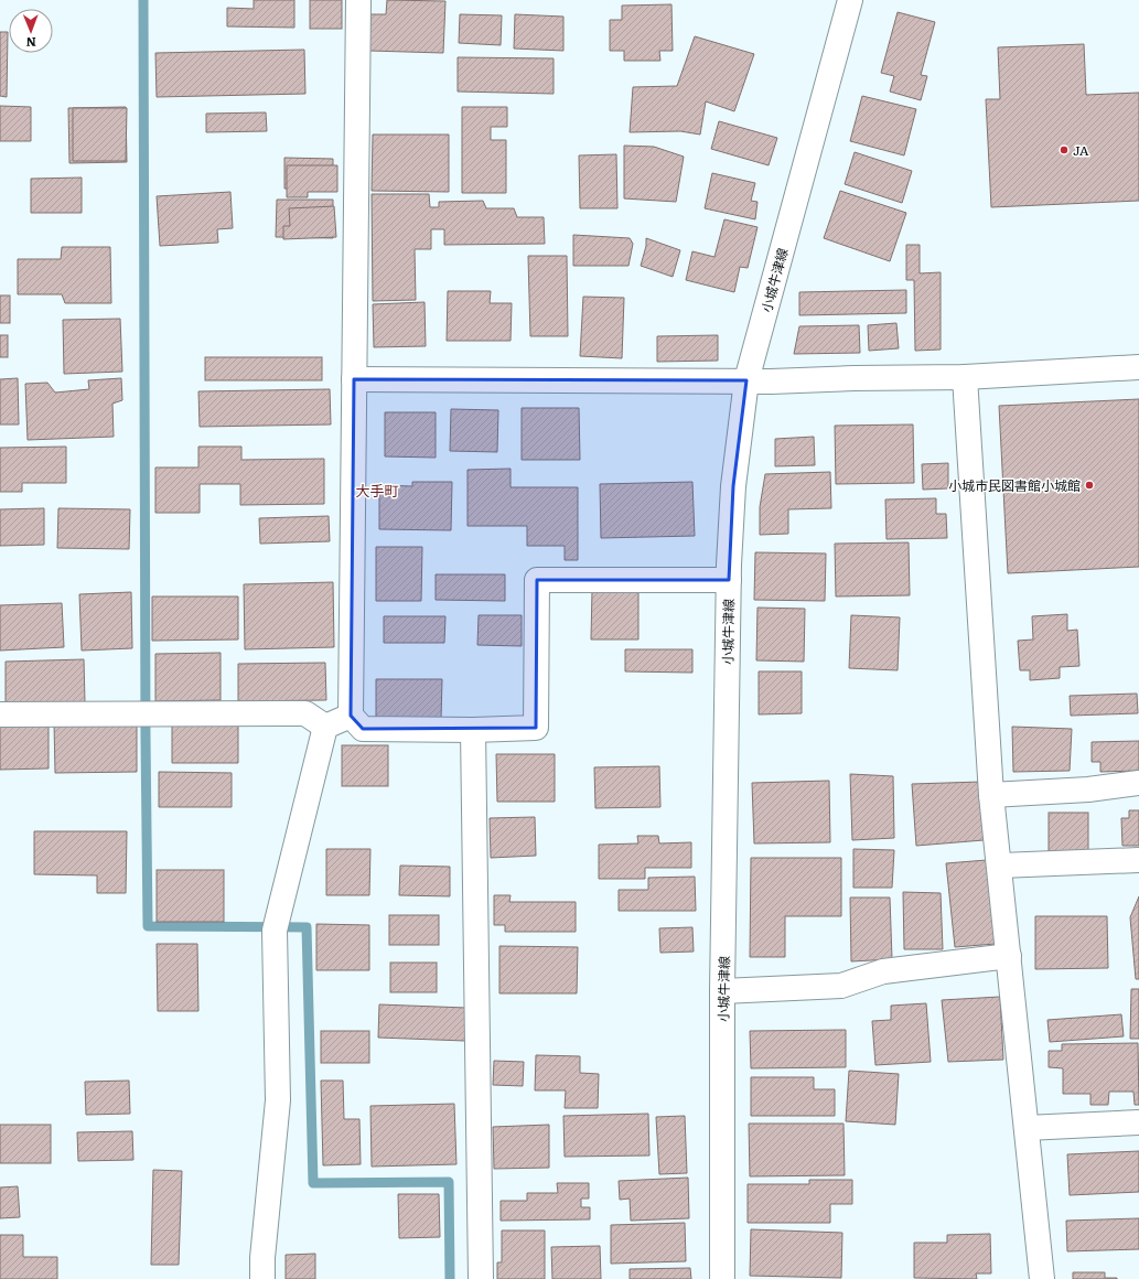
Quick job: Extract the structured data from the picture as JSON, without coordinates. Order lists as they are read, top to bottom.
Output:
{
  "streets": {
    "street": ["小城牛津線"]
  },
  "districts": ["大手町"],
  "places": ["JA", "小城市民図書館小城館"],
  "north": "bottom"
}
